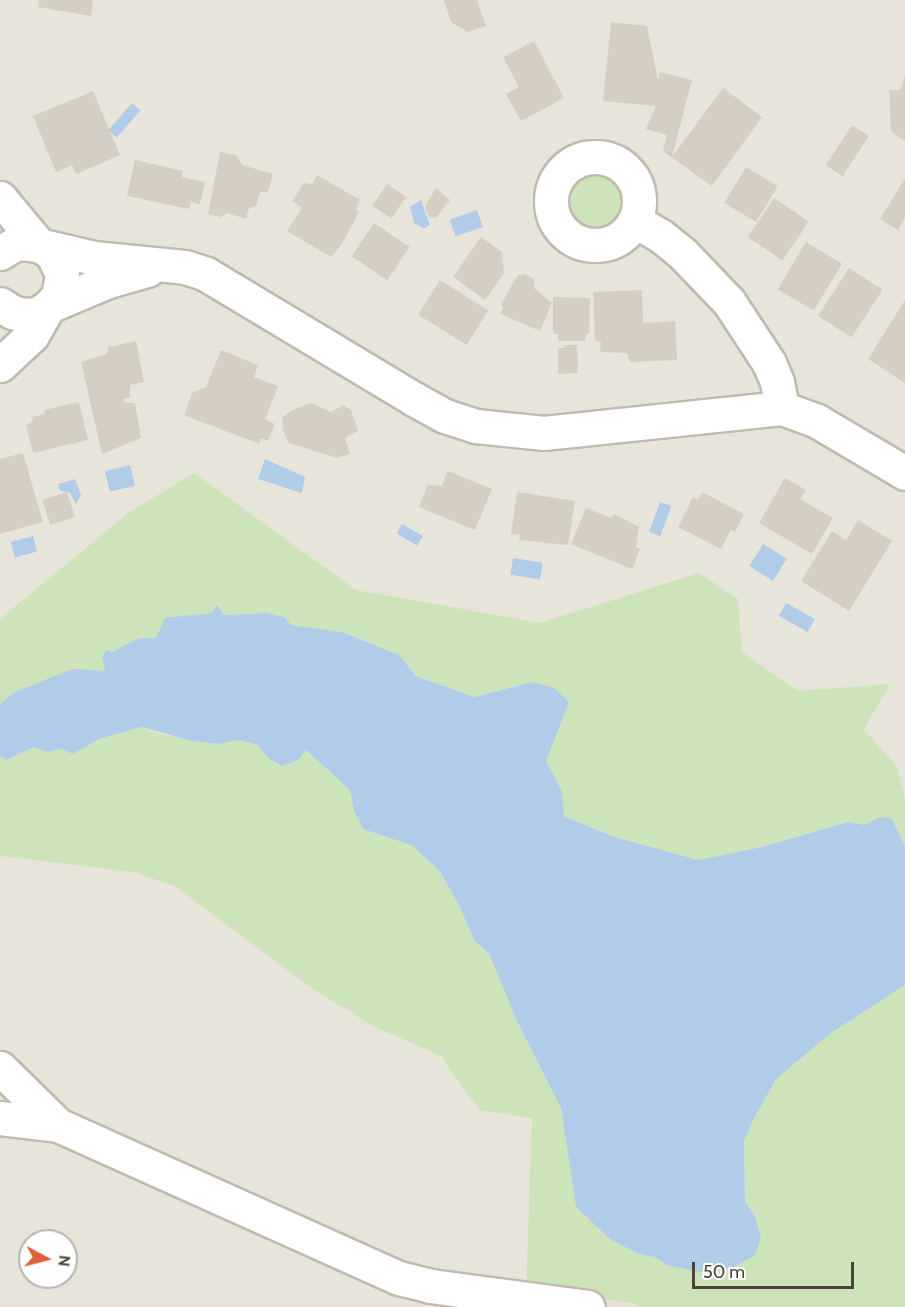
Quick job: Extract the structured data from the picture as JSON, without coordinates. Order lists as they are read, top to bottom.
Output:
{
  "scale_bar": "50 m",
  "north": "right"
}
